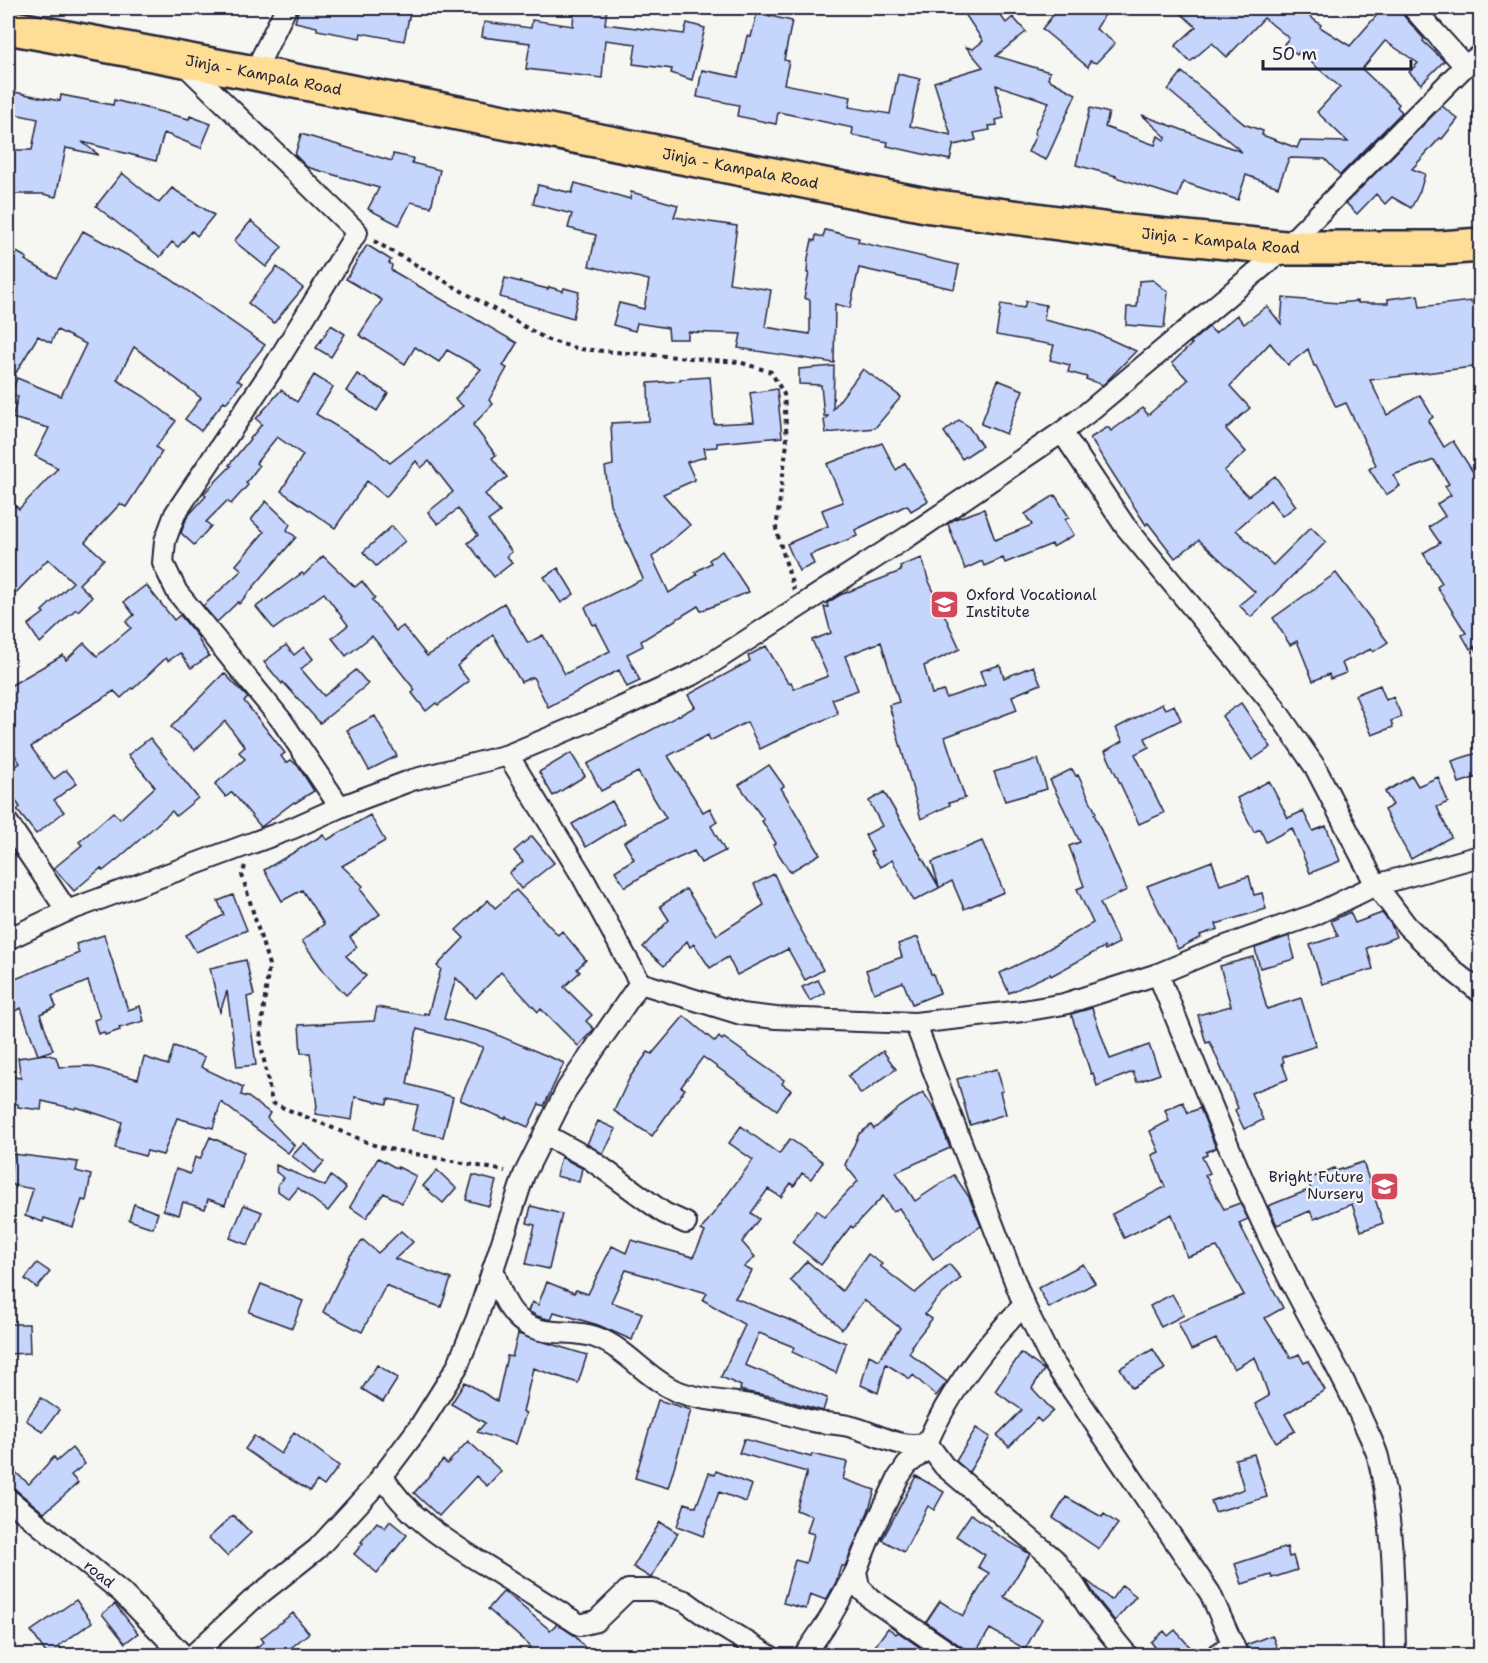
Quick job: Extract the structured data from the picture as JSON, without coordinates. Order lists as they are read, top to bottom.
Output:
{
  "streets": {
    "highway": ["Jinja - Kampala Road"],
    "street": ["road"]
  },
  "places": {
    "school or university": ["Oxford Vocational Institute", "Bright Future Nursery"]
  },
  "scale_bar": "50 m"
}
